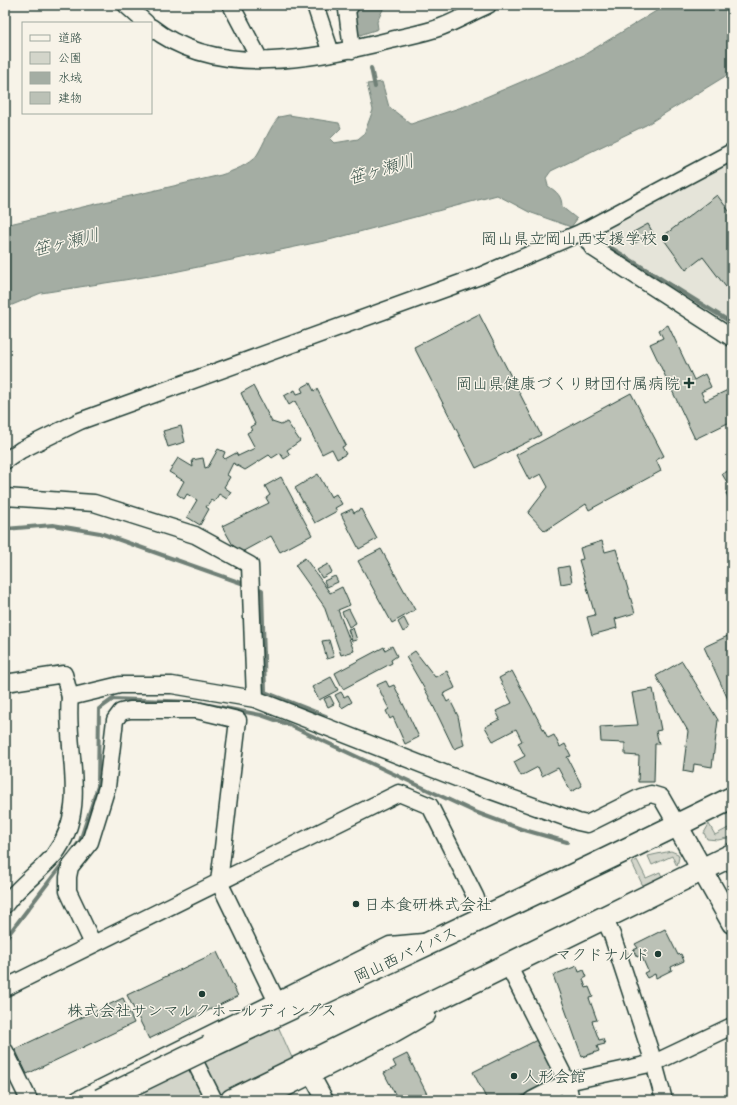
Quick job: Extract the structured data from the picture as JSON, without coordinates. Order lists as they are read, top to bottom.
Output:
{
  "streets": {
    "highway": ["岡山西バイパス"]
  },
  "water": ["笹ヶ瀬川"],
  "places": {
    "other": [
      "岡山県立岡山西支援学校",
      "日本食研株式会社",
      "マクドナルド",
      "株式会社サンマルクホールディングス",
      "人形会館"
    ],
    "health": ["岡山県健康づくり財団付属病院"]
  },
  "legend": [
    "道路",
    "公園",
    "水域",
    "建物"
  ]
}
